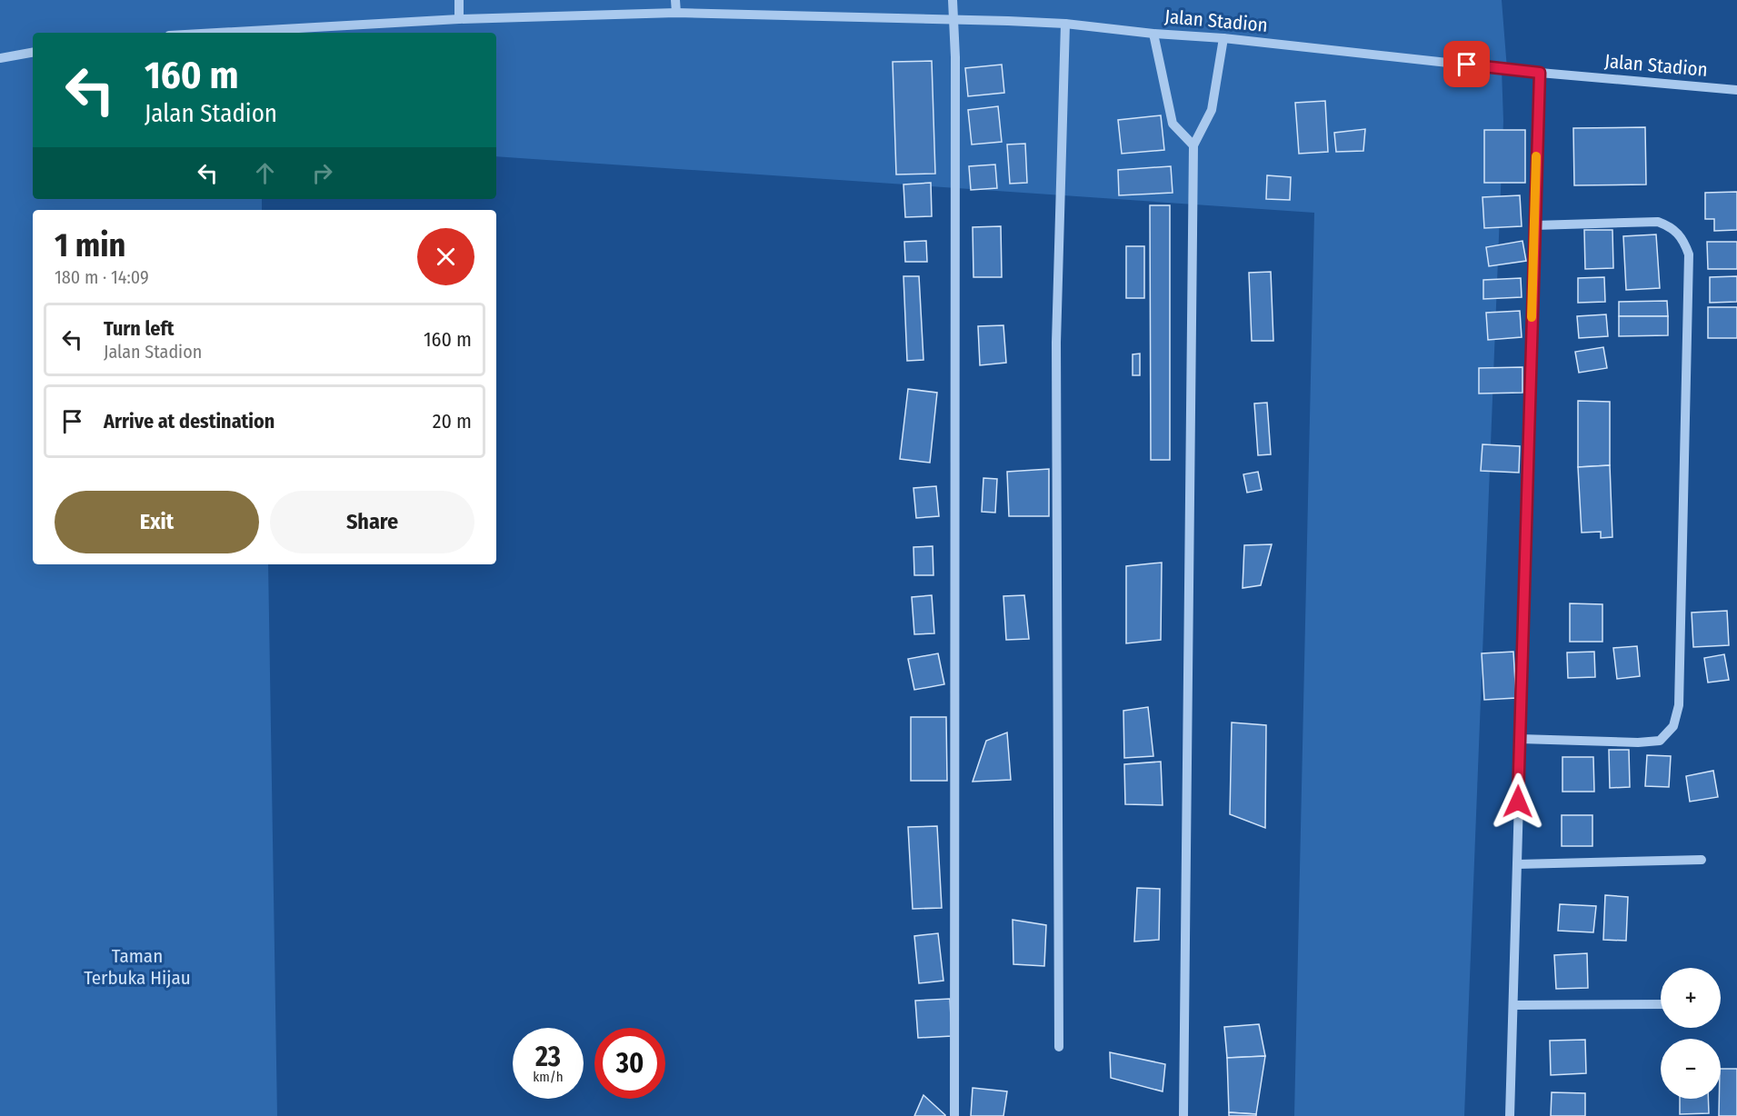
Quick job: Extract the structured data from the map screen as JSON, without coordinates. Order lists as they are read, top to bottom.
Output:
{
  "streets": {
    "street": ["Jalan Stadion"]
  },
  "parks": ["Taman Terbuka Hijau"],
  "page": {
    "turn": ["160 m", "Jalan Stadion"],
    "heading": ["1 min", "180 m · 14:09"],
    "list": [
      {
        "name": "Turn left",
        "note": "Jalan Stadion",
        "value": "160 m"
      },
      {
        "name": "Arrive at destination",
        "value": "20 m"
      }
    ],
    "buttons": ["Exit", "Share"],
    "map_buttons": ["+", "−"],
    "speed": "23 km/h",
    "limit": "30"
  }
}
